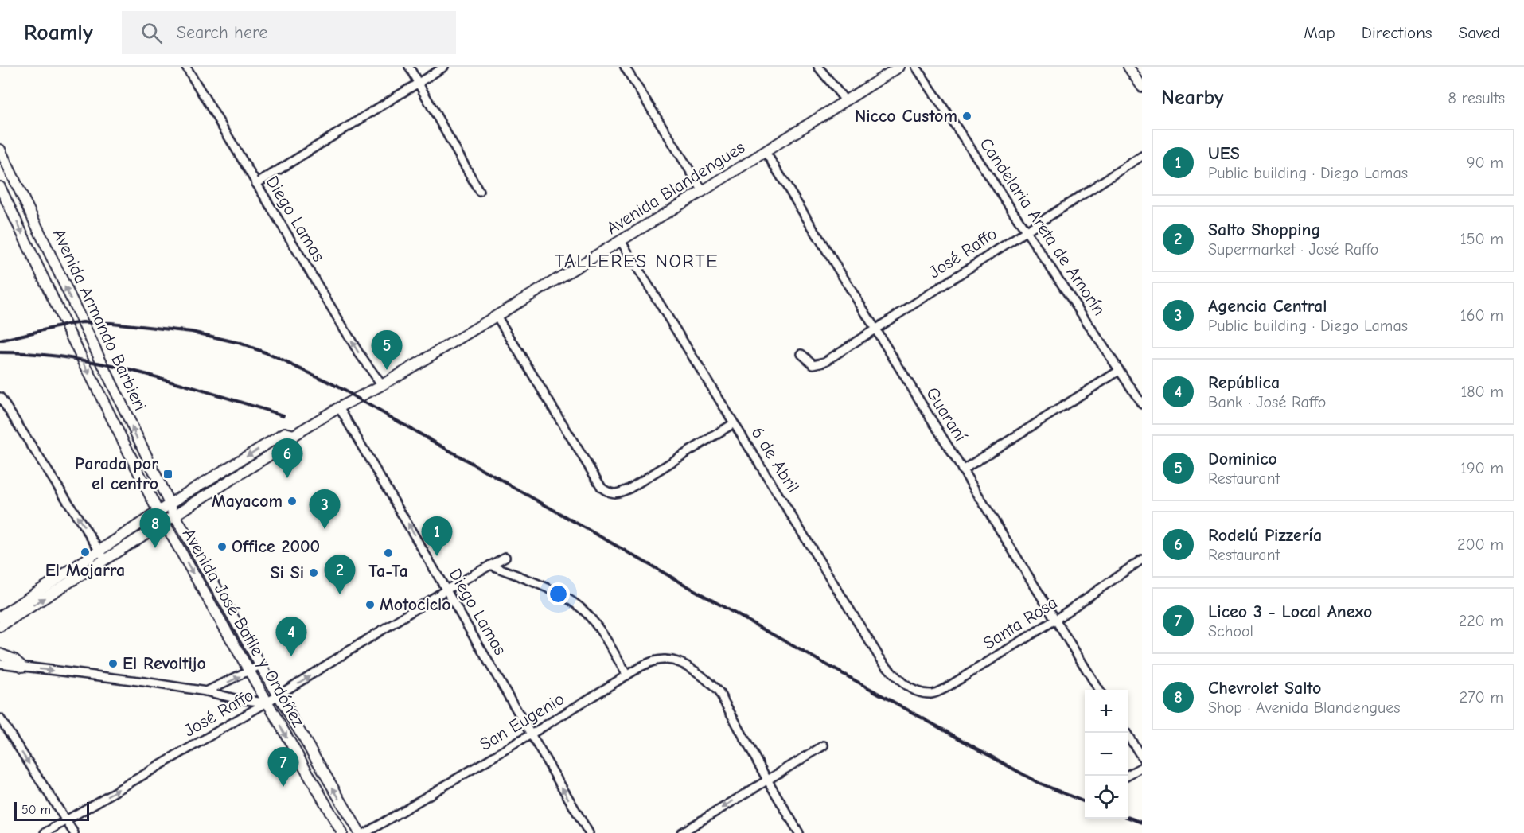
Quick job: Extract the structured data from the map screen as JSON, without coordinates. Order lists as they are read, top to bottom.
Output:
{
  "streets": {
    "street": [
      "Avenida Blandengues",
      "Diego Lamas",
      "Candelaria Areta de Amorín",
      "José Raffo",
      "Avenida Armando Barbieri",
      "Guaraní",
      "6 de Abril",
      "Santa Rosa",
      "Avenida José Batlle y Ordóñez",
      "San Eugenio"
    ]
  },
  "crossings": [
    ["Avenida Blandengues", "Diego Lamas"],
    ["Avenida Blandengues", "Avenida Armando Barbieri"],
    ["Avenida Blandengues", "Guaraní"],
    ["Avenida Blandengues", "6 de Abril"],
    ["Avenida Blandengues", "Avenida José Batlle y Ordóñez"],
    ["Diego Lamas", "José Raffo"],
    ["Diego Lamas", "San Eugenio"],
    ["Candelaria Areta de Amorín", "José Raffo"],
    ["José Raffo", "Guaraní"],
    ["José Raffo", "Avenida José Batlle y Ordóñez"],
    ["Avenida Armando Barbieri", "Avenida José Batlle y Ordóñez"],
    ["Guaraní", "Santa Rosa"],
    ["6 de Abril", "Santa Rosa"]
  ],
  "one_way": ["Diego Lamas", "José Raffo"],
  "districts": ["TALLERES NORTE"],
  "places": {
    "other": [
      "Nicco Custom",
      "Mayacom",
      "Office 2000",
      "El Mojarra",
      "Ta-Ta",
      "Si Si",
      "Motociclo",
      "El Revoltijo"
    ],
    "transit": ["Parada por el centro"]
  },
  "scale_bar": "50 m",
  "page": {
    "header": "Roamly",
    "search": "Search here",
    "nav": ["Map", "Directions", "Saved"],
    "heading": ["Nearby", "8 results"],
    "list": [
      {
        "mark": "1",
        "name": "UES",
        "note": "Public building · Diego Lamas",
        "value": "90 m"
      },
      {
        "mark": "2",
        "name": "Salto Shopping",
        "note": "Supermarket · José Raffo",
        "value": "150 m"
      },
      {
        "mark": "3",
        "name": "Agencia Central",
        "note": "Public building · Diego Lamas",
        "value": "160 m"
      },
      {
        "mark": "4",
        "name": "República",
        "note": "Bank · José Raffo",
        "value": "180 m"
      },
      {
        "mark": "5",
        "name": "Dominico",
        "note": "Restaurant",
        "value": "190 m"
      },
      {
        "mark": "6",
        "name": "Rodelú Pizzería",
        "note": "Restaurant",
        "value": "200 m"
      },
      {
        "mark": "7",
        "name": "Liceo 3 - Local Anexo",
        "note": "School",
        "value": "220 m"
      },
      {
        "mark": "8",
        "name": "Chevrolet Salto",
        "note": "Shop · Avenida Blandengues",
        "value": "270 m"
      }
    ],
    "pins": [
      "5",
      "6",
      "3",
      "8",
      "1",
      "2",
      "4",
      "7"
    ],
    "map_buttons": ["+", "−"],
    "scale": "50 m"
  }
}
